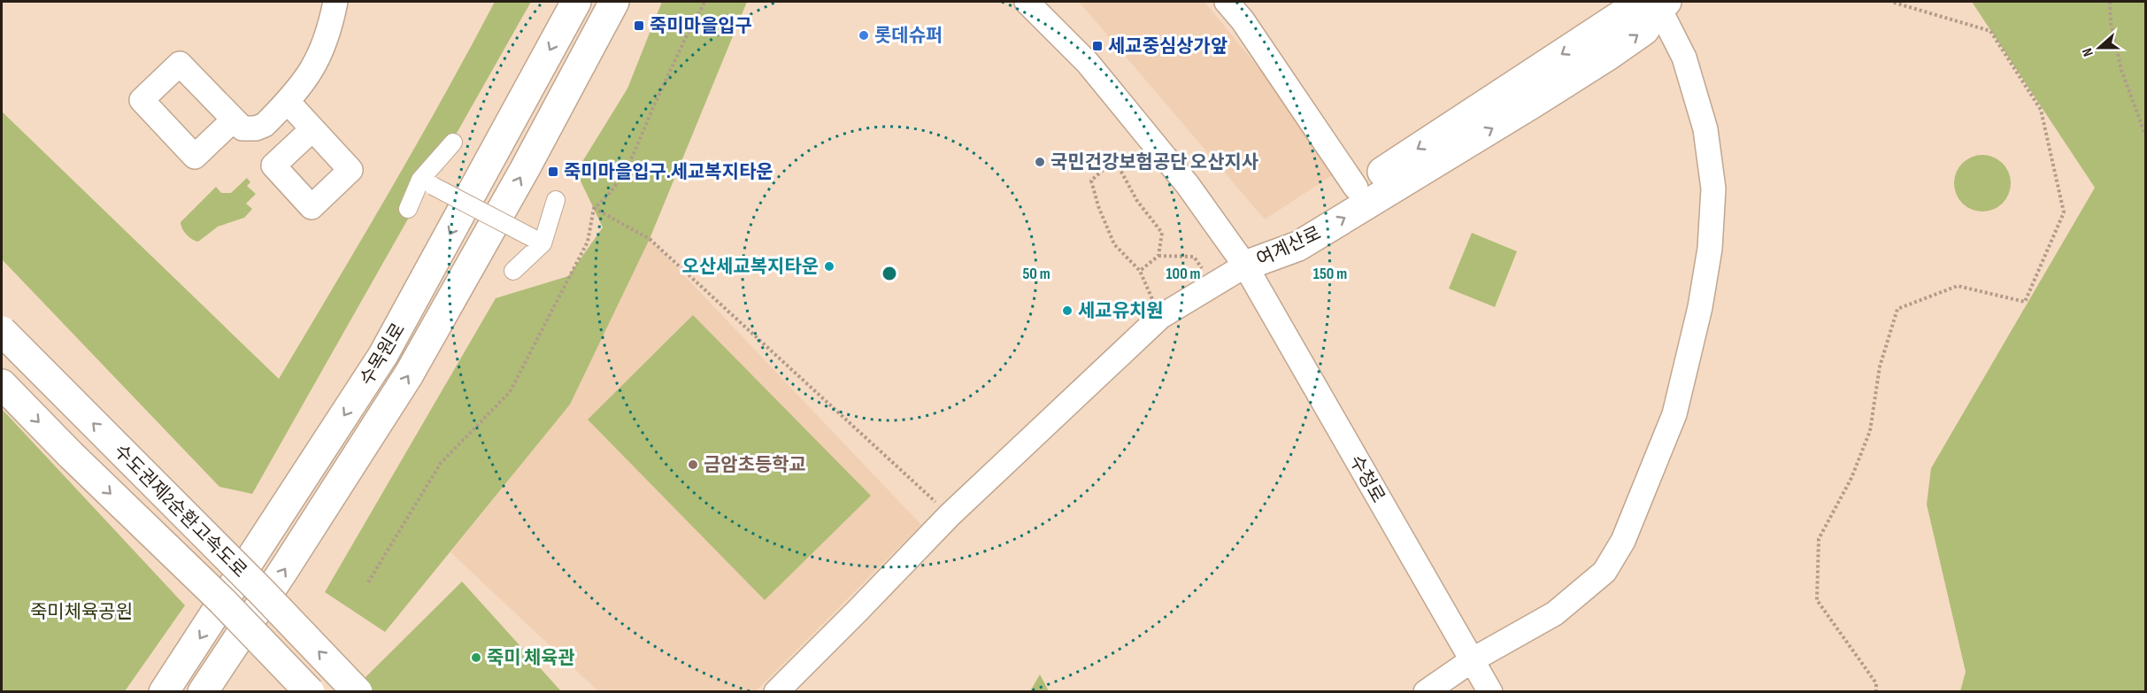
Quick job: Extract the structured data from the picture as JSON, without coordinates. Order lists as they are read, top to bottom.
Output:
{
  "streets": {
    "main road": ["여계산로", "수목원로", "수도권제2순환고속도로"],
    "street": ["수청로"]
  },
  "crossings": [
    ["여계산로", "수청로"]
  ],
  "parks": ["죽미체육공원"],
  "places": {
    "transit": ["죽미마을입구", "세교중심상가앞", "죽미마을입구.세교복지타운"],
    "other": [
      "롯데슈퍼",
      "국민건강보험공단 오산지사",
      "오산세교복지타운",
      "세교유치원",
      "금암초등학교",
      "죽미 체육관"
    ]
  },
  "north": "left",
  "rings": ["50 m", "100 m", "150 m"]
}
